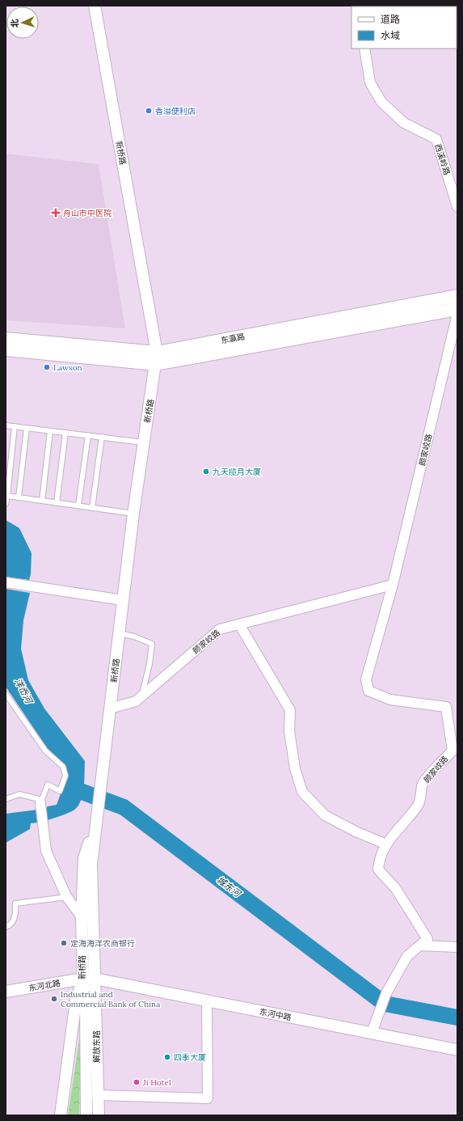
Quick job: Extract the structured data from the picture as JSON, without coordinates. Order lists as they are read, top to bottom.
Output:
{
  "streets": {
    "main road": ["东瀛路"],
    "street": [
      "新桥路",
      "西溪岭路",
      "颜家峧路",
      "东河北路",
      "东河中路",
      "解放东路"
    ]
  },
  "crossings": [
    ["新桥路", "东瀛路"],
    ["新桥路", "颜家峧路"],
    ["新桥路", "东河北路"],
    ["新桥路", "东河中路"],
    ["新桥路", "解放东路"],
    ["东河北路", "东河中路"],
    ["东河北路", "解放东路"],
    ["东河中路", "解放东路"]
  ],
  "water": ["洋岙河", "城东河"],
  "places": {
    "other": [
      "香溢便利店",
      "Lawson",
      "九天揽月大厦",
      "定海海洋农商银行",
      "Industrial and Commercial Bank of China",
      "四季大厦",
      "Ji Hotel"
    ],
    "health": ["舟山市中医院"]
  },
  "legend": ["道路", "水域"],
  "north": "left"
}
